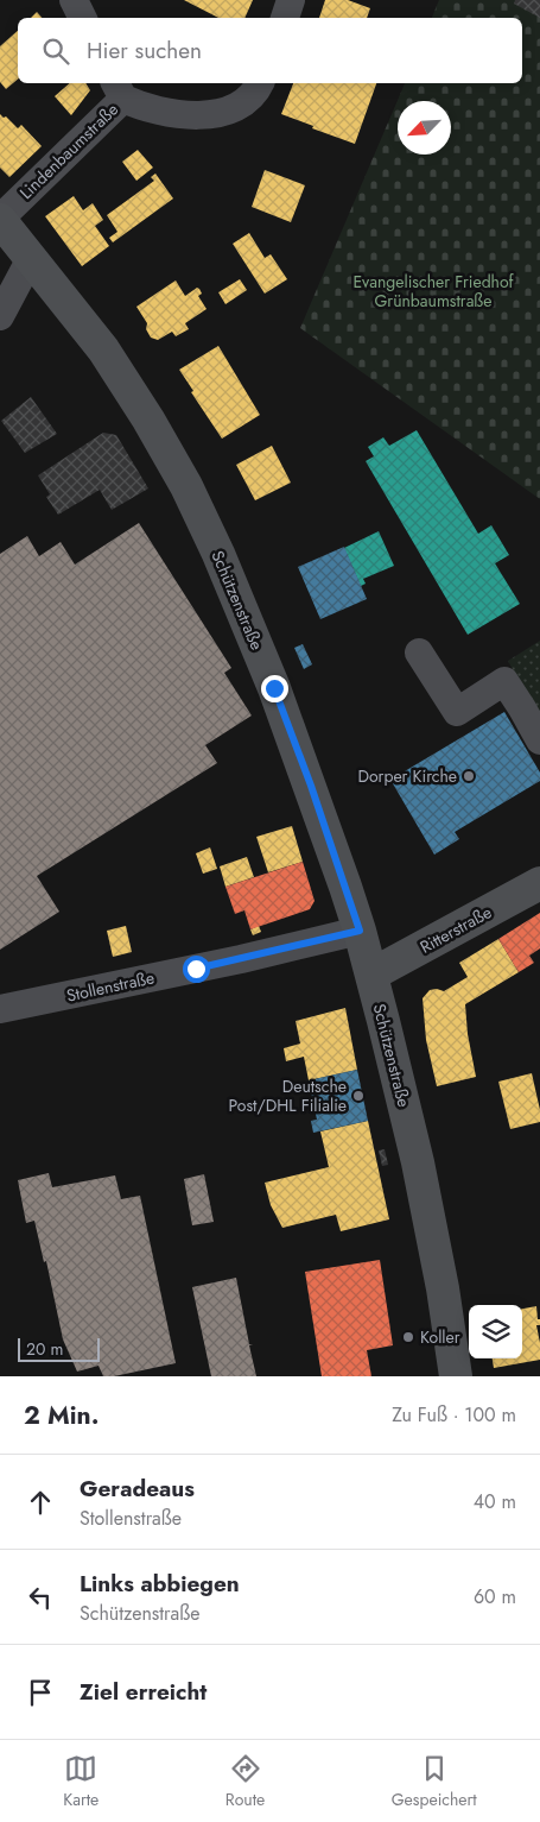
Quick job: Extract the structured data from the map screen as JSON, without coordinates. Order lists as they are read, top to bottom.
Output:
{
  "streets": {
    "main road": ["Schützenstraße", "Ritterstraße"],
    "street": ["Lindenbaumstraße", "Stollenstraße"]
  },
  "crossings": [
    ["Lindenbaumstraße", "Schützenstraße"],
    ["Schützenstraße", "Ritterstraße"],
    ["Schützenstraße", "Stollenstraße"]
  ],
  "parks": ["Evangelischer Friedhof Grünbaumstraße"],
  "places": ["Dorper Kirche", "Deutsche Post/DHL Filialie", "Koller"],
  "scale_bar": "20 m",
  "north": "bottom left",
  "page": {
    "search": "Hier suchen",
    "scale": "20 m",
    "heading": ["2 Min.", "Zu Fuß · 100 m"],
    "list": [
      ["Geradeaus", "Stollenstraße", "40 m"],
      ["Links abbiegen", "Schützenstraße", "60 m"],
      "Ziel erreicht"
    ],
    "nav": ["Karte", "Route", "Gespeichert"]
  }
}
